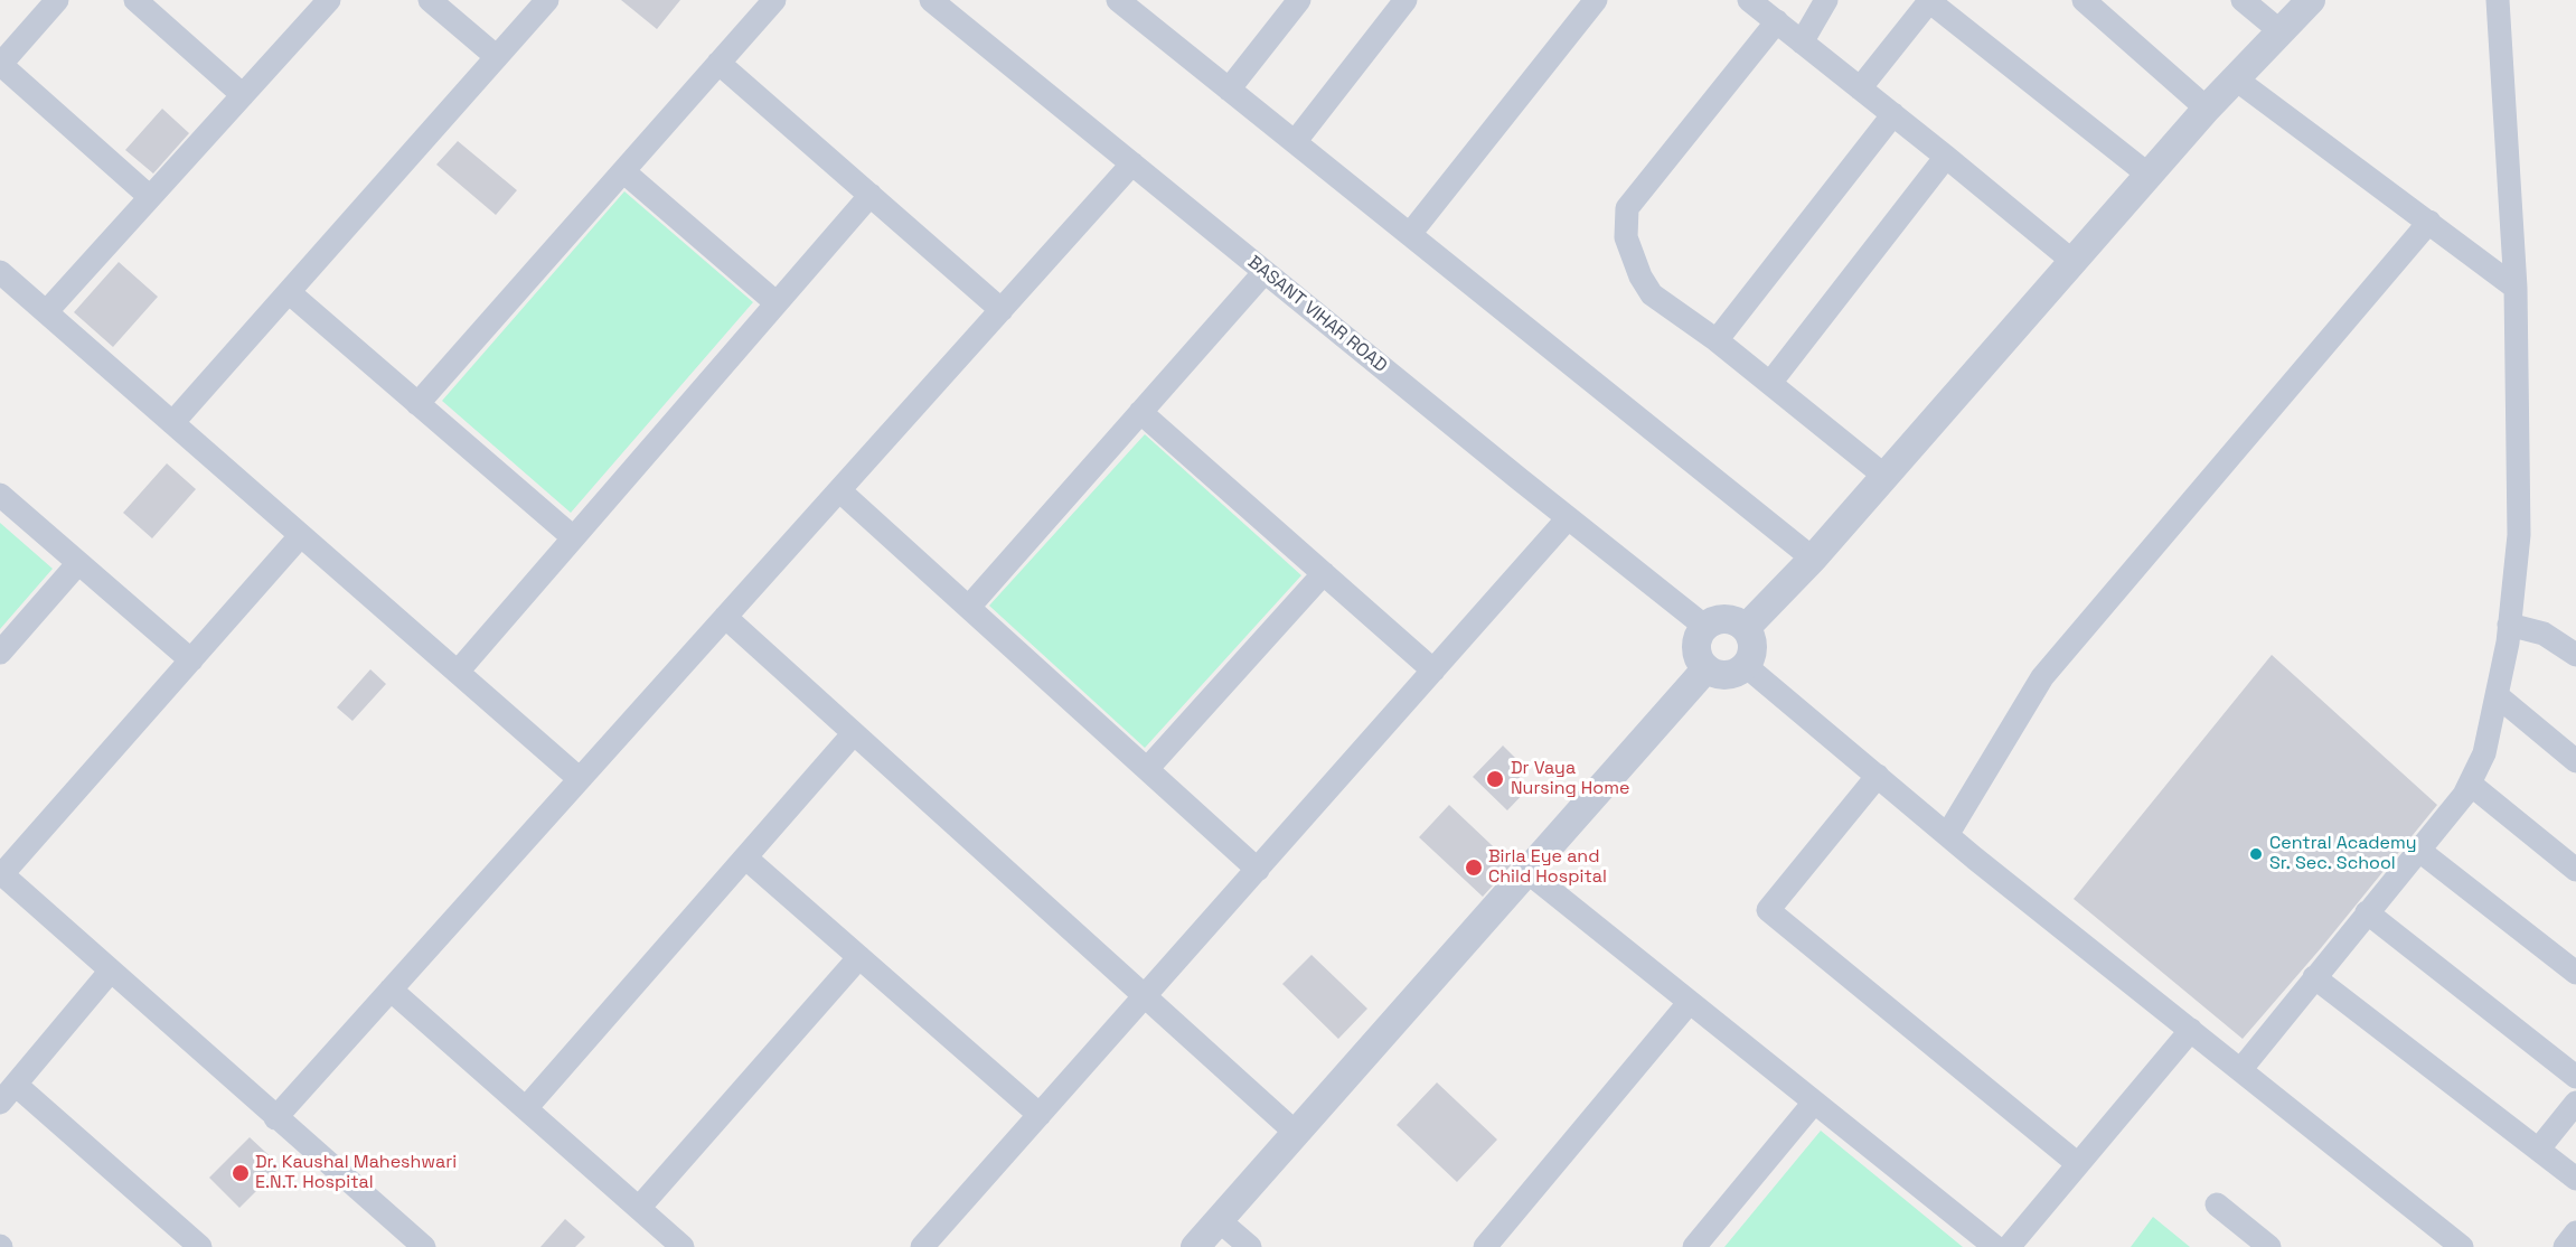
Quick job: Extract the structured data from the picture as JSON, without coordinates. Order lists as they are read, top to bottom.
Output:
{
  "streets": {
    "street": ["BASANT VIHAR ROAD"]
  },
  "places": [
    "Dr Vaya Nursing Home",
    "Central Academy Sr. Sec. School",
    "Birla Eye and Child Hospital",
    "Dr. Kaushal Maheshwari E.N.T. Hospital"
  ]
}
